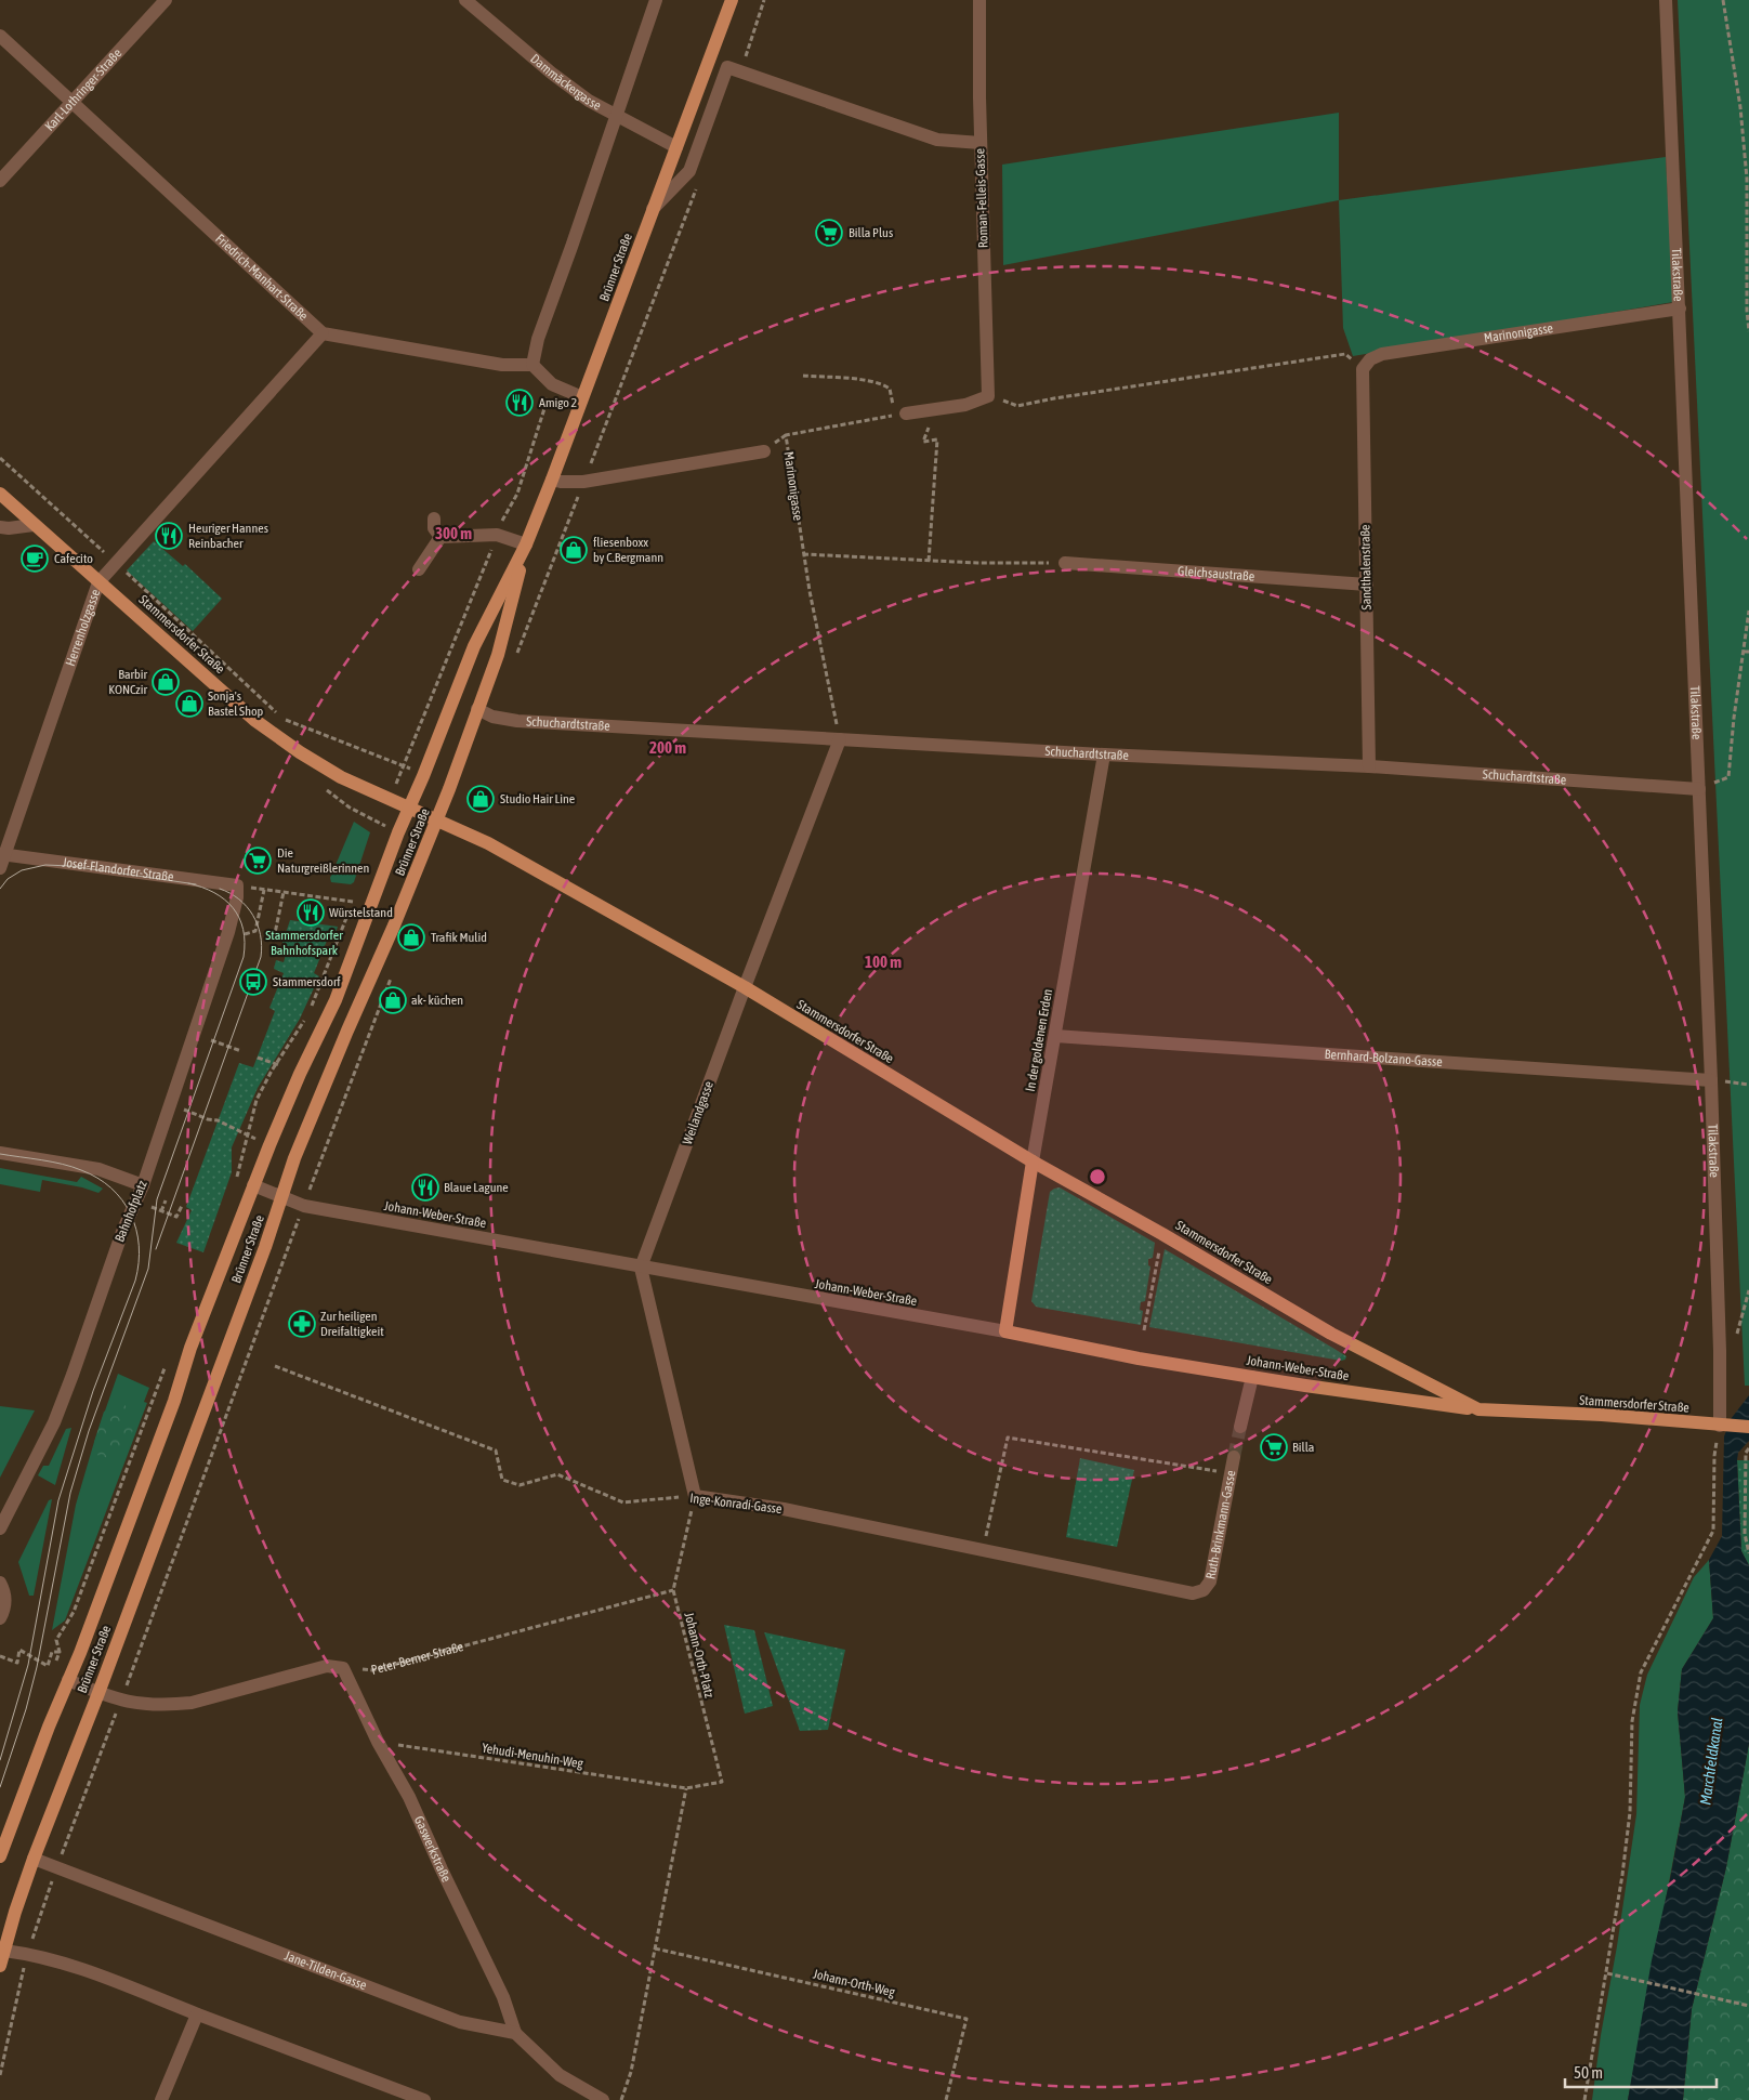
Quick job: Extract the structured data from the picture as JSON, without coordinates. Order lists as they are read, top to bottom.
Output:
{
  "streets": {
    "main road": [
      "Brünner Straße",
      "Stammersdorfer Straße",
      "In der goldenen Erden",
      "Johann-Weber-Straße"
    ],
    "street": [
      "Dammäckergasse",
      "Karl-Lothringer-Straße",
      "Roman-Felleis-Gasse",
      "Tilakstraße",
      "Friedrich-Manhart-Straße",
      "Marinonigasse",
      "Sandthalenstraße",
      "Gleichsaustraße",
      "Herrenholzgasse",
      "Schuchardtstraße",
      "Josef-Flandorfer-Straße",
      "Bernhard-Bolzano-Gasse",
      "Weilandgasse",
      "Bahnhofplatz",
      "Inge-Konradi-Gasse",
      "Ruth-Brinkmann-Gasse",
      "Gaswerkstraße",
      "Jane-Tilden-Gasse"
    ],
    "path": [
      "Johann-Orth-Platz",
      "Peter-Berner-Straße",
      "Yehudi-Menuhin-Weg",
      "Johann-Orth-Weg"
    ]
  },
  "crossings": [
    ["Dammäckergasse", "Brünner Straße"],
    ["Karl-Lothringer-Straße", "Friedrich-Manhart-Straße"],
    ["Brünner Straße", "Marinonigasse"],
    ["Brünner Straße", "Stammersdorfer Straße"],
    ["Brünner Straße", "Schuchardtstraße"],
    ["Brünner Straße", "Johann-Weber-Straße"],
    ["Brünner Straße", "Jane-Tilden-Gasse"],
    ["Tilakstraße", "Marinonigasse"],
    ["Tilakstraße", "Stammersdorfer Straße"],
    ["Tilakstraße", "Schuchardtstraße"],
    ["Tilakstraße", "Bernhard-Bolzano-Gasse"],
    ["Friedrich-Manhart-Straße", "Herrenholzgasse"],
    ["Marinonigasse", "Sandthalenstraße"],
    ["Marinonigasse", "Schuchardtstraße"],
    ["Marinonigasse", "Weilandgasse"],
    ["Sandthalenstraße", "Gleichsaustraße"],
    ["Sandthalenstraße", "Schuchardtstraße"],
    ["Herrenholzgasse", "Stammersdorfer Straße"],
    ["Herrenholzgasse", "Josef-Flandorfer-Straße"],
    ["Stammersdorfer Straße", "In der goldenen Erden"],
    ["Stammersdorfer Straße", "Weilandgasse"],
    ["Stammersdorfer Straße", "Johann-Weber-Straße"],
    ["Schuchardtstraße", "In der goldenen Erden"],
    ["Schuchardtstraße", "Weilandgasse"],
    ["Josef-Flandorfer-Straße", "Bahnhofplatz"],
    ["In der goldenen Erden", "Bernhard-Bolzano-Gasse"],
    ["In der goldenen Erden", "Johann-Weber-Straße"],
    ["Weilandgasse", "Johann-Weber-Straße"],
    ["Inge-Konradi-Gasse", "Ruth-Brinkmann-Gasse"],
    ["Inge-Konradi-Gasse", "Johann-Orth-Platz"],
    ["Johann-Orth-Platz", "Peter-Berner-Straße"],
    ["Johann-Orth-Platz", "Yehudi-Menuhin-Weg"],
    ["Peter-Berner-Straße", "Gaswerkstraße"],
    ["Yehudi-Menuhin-Weg", "Gaswerkstraße"],
    ["Gaswerkstraße", "Jane-Tilden-Gasse"]
  ],
  "water": ["Marchfeldkanal"],
  "parks": ["Stammersdorfer Bahnhofspark"],
  "places": {
    "supermarket": ["Billa Plus", "Die Naturgreißlerinnen", "Billa"],
    "restaurant": [
      "Amigo 2",
      "Heuriger Hannes Reinbacher",
      "Würstelstand",
      "Blaue Lagune"
    ],
    "shop": [
      "fliesenboxx by C.Bergmann",
      "Barbir KONCzir",
      "Sonja's Bastel Shop",
      "Studio Hair Line",
      "Trafik Mulid",
      "ak- küchen"
    ],
    "cafe": ["Cafecito"],
    "bus stop": ["Stammersdorf"],
    "pharmacy": ["Zur heiligen Dreifaltigkeit"]
  },
  "scale_bar": "50 m",
  "rings": ["300 m", "200 m", "100 m"]
}
